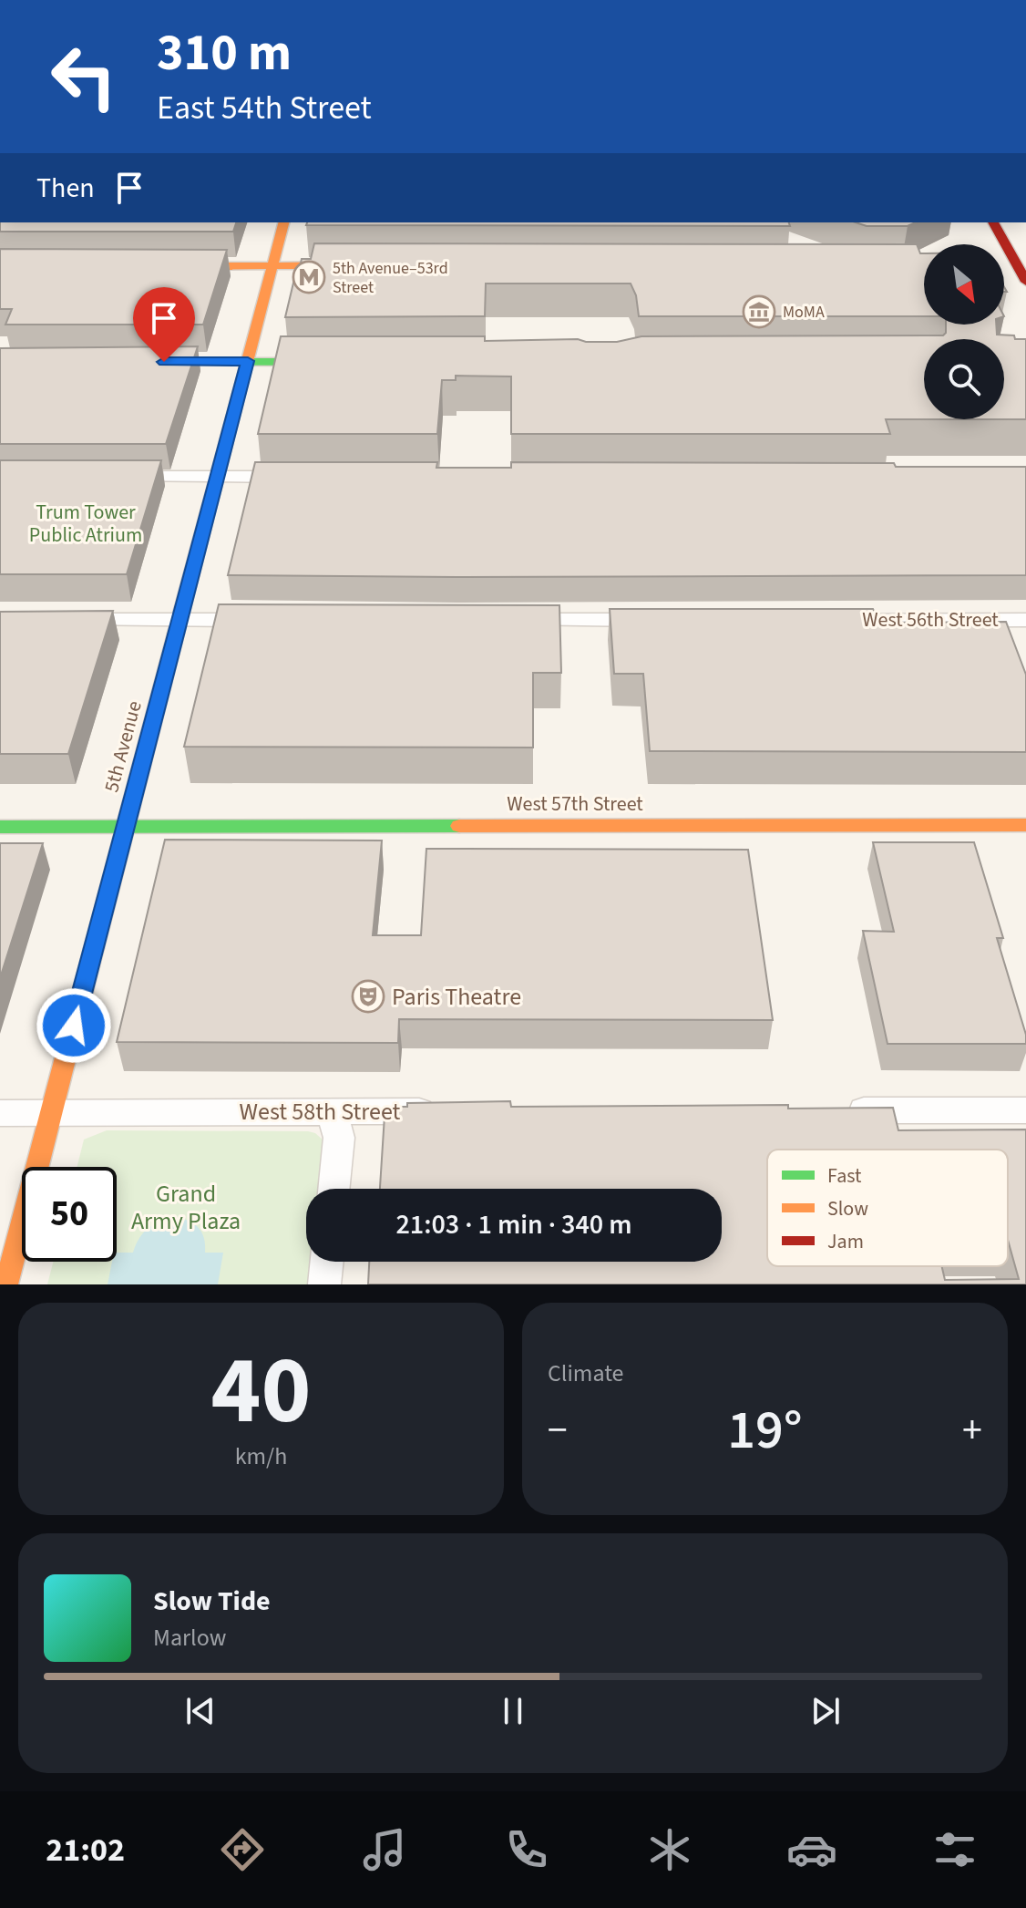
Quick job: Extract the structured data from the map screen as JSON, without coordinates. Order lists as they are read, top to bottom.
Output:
{
  "streets": {
    "main road": ["5th Avenue", "West 57th Street"],
    "street": ["West 56th Street", "West 58th Street"]
  },
  "crossings": [
    ["5th Avenue", "West 57th Street"],
    ["5th Avenue", "West 58th Street"]
  ],
  "parks": ["Trum Tower Public Atrium", "Grand Army Plaza"],
  "places": {
    "metro station": ["5th Avenue–53rd Street"],
    "museum": ["MoMA"],
    "theatre": ["Paris Theatre"]
  },
  "legend": ["Fast", "Slow", "Jam"],
  "north": "bottom right",
  "page": {
    "turn": ["310 m", "East 54th Street"],
    "then": "Then",
    "limit": "50",
    "trip": "21:03 · 1 min · 340 m",
    "tile": [
      ["40", "km/h"],
      "Climate"
    ],
    "heat": ["−", "19°", "+"],
    "song": ["Slow Tide", "Marlow"],
    "tabs": "21:02"
  }
}
